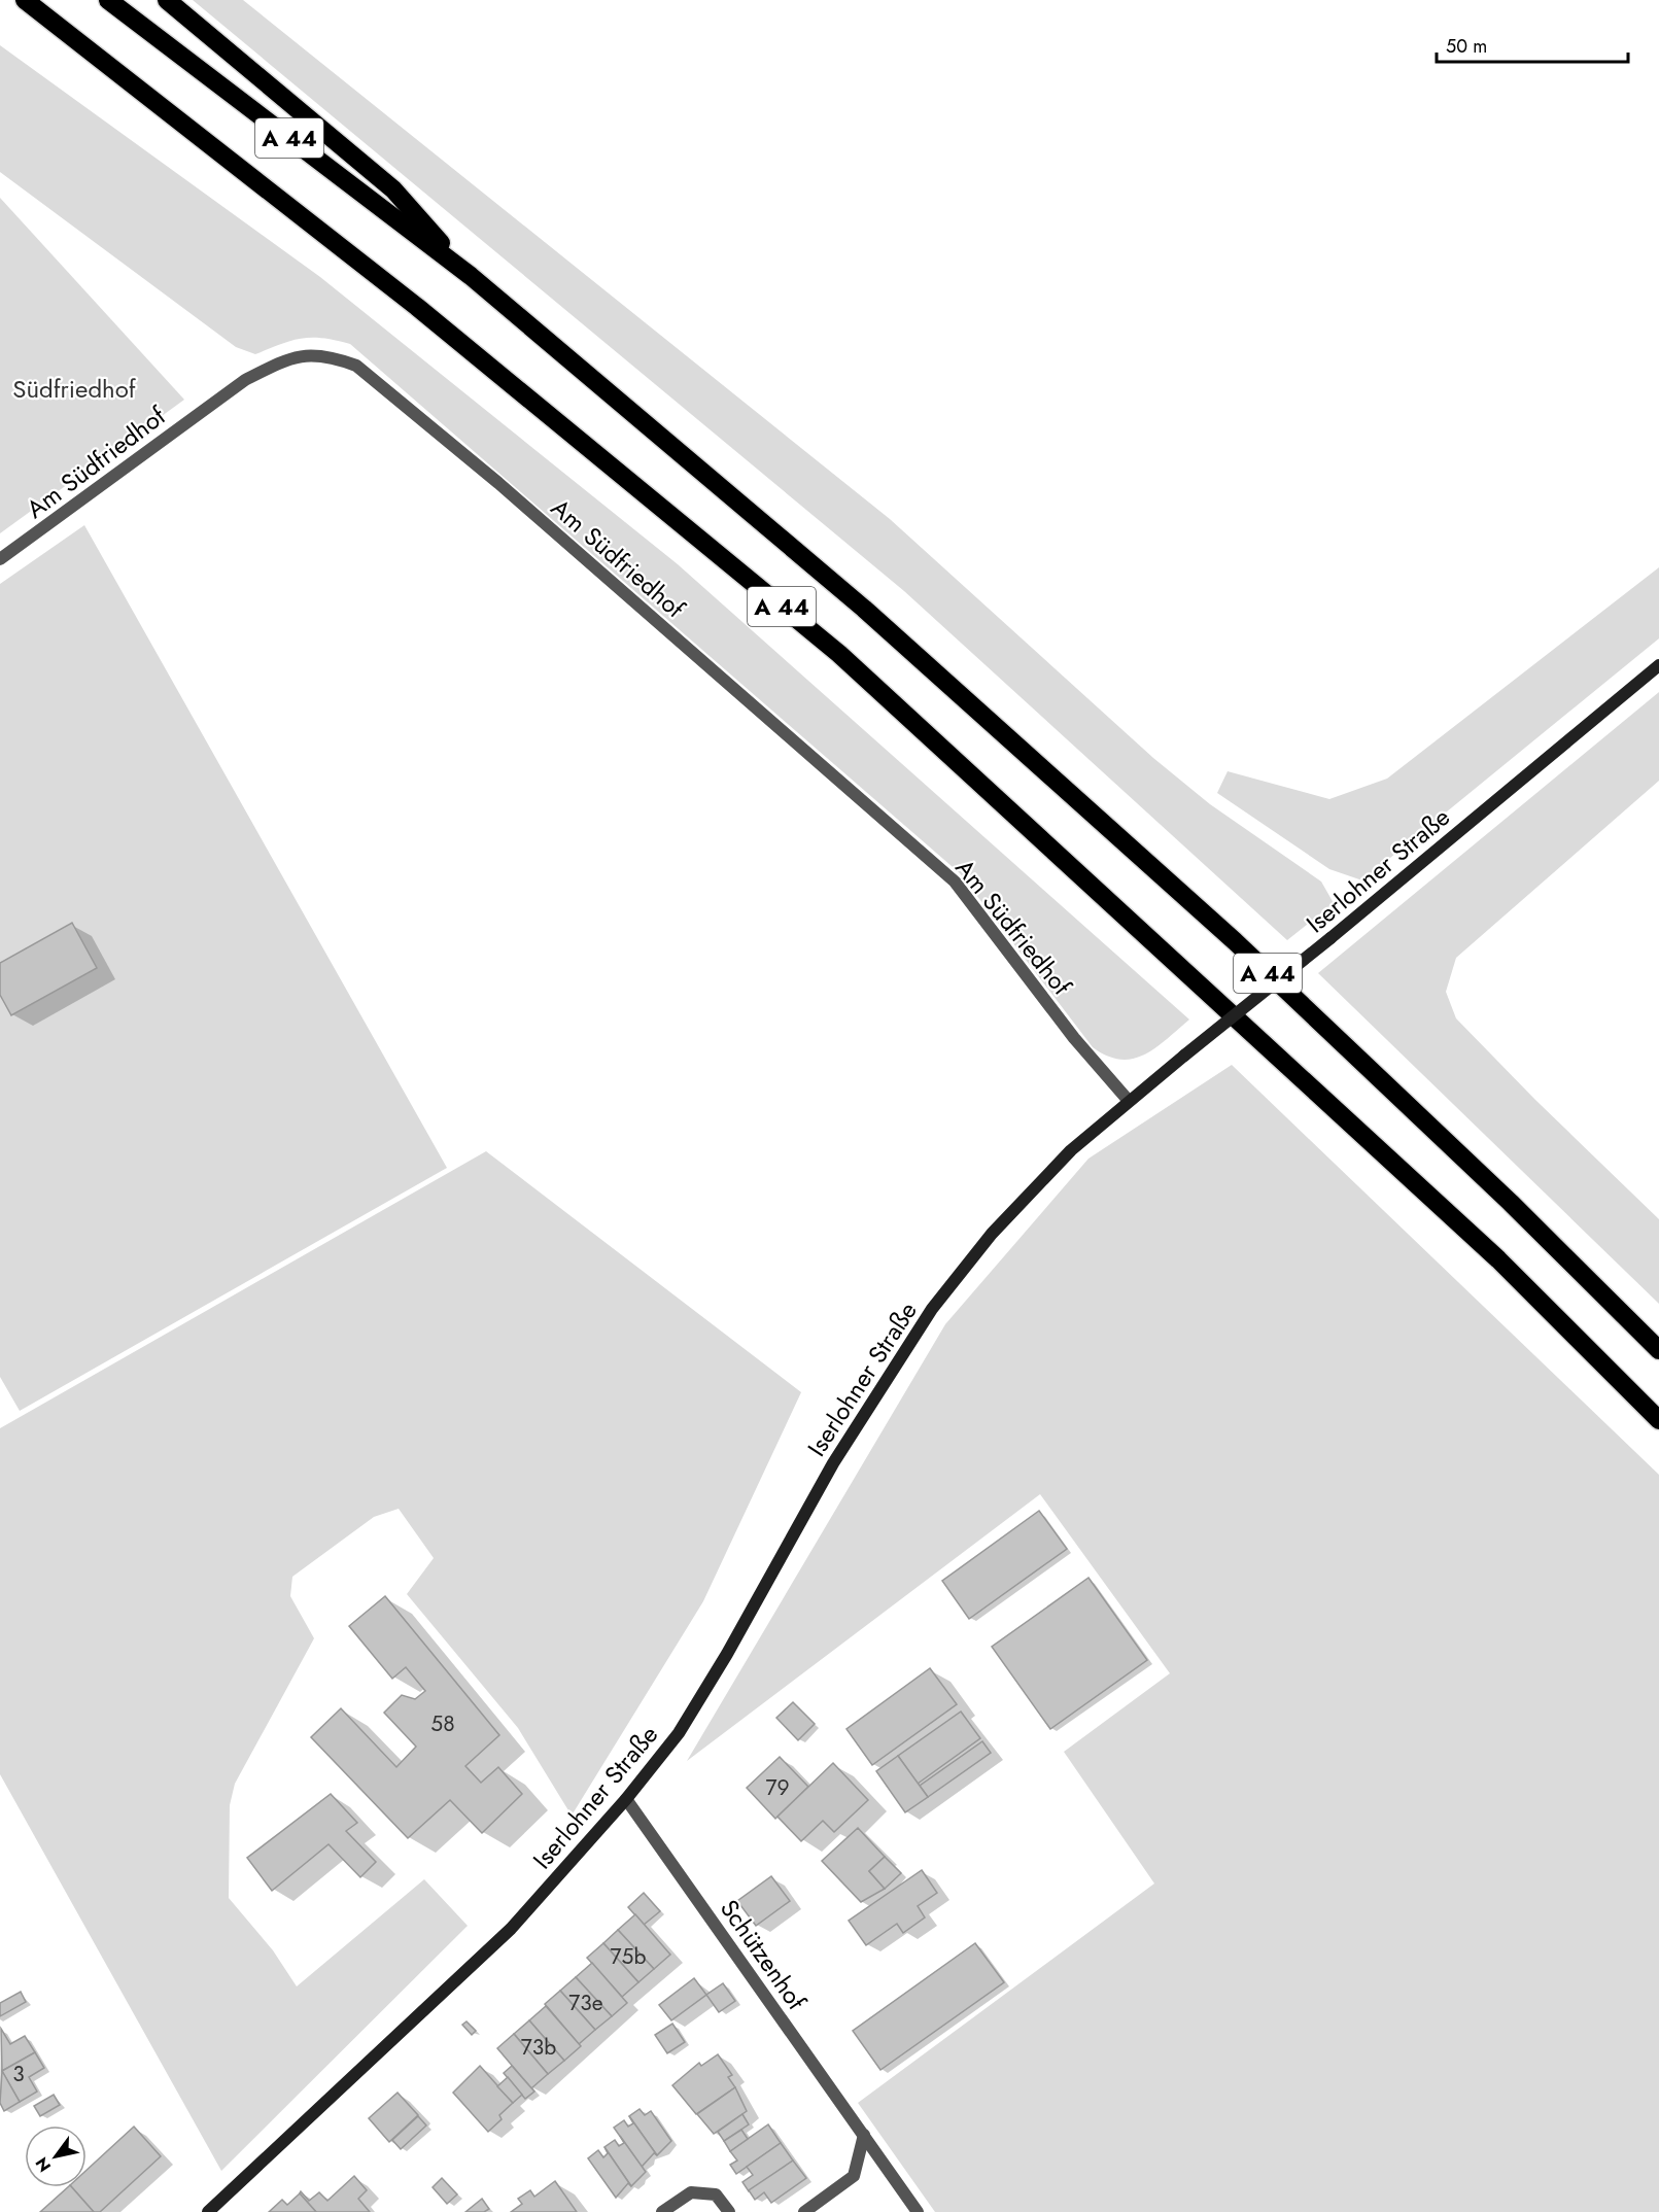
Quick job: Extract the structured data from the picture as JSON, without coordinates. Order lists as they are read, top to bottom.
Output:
{
  "streets": {
    "highway": ["A 44"],
    "main road": ["Iserlohner Straße"],
    "street": ["Am Südfriedhof", "Schützenhof"]
  },
  "crossings": [
    ["Am Südfriedhof", "Iserlohner Straße"],
    ["Iserlohner Straße", "Schützenhof"]
  ],
  "parks": ["Südfriedhof"],
  "house_numbers": [
    "58",
    "79",
    "75b",
    "73e",
    "73b",
    "3"
  ],
  "scale_bar": "50 m",
  "north": "bottom left"
}
